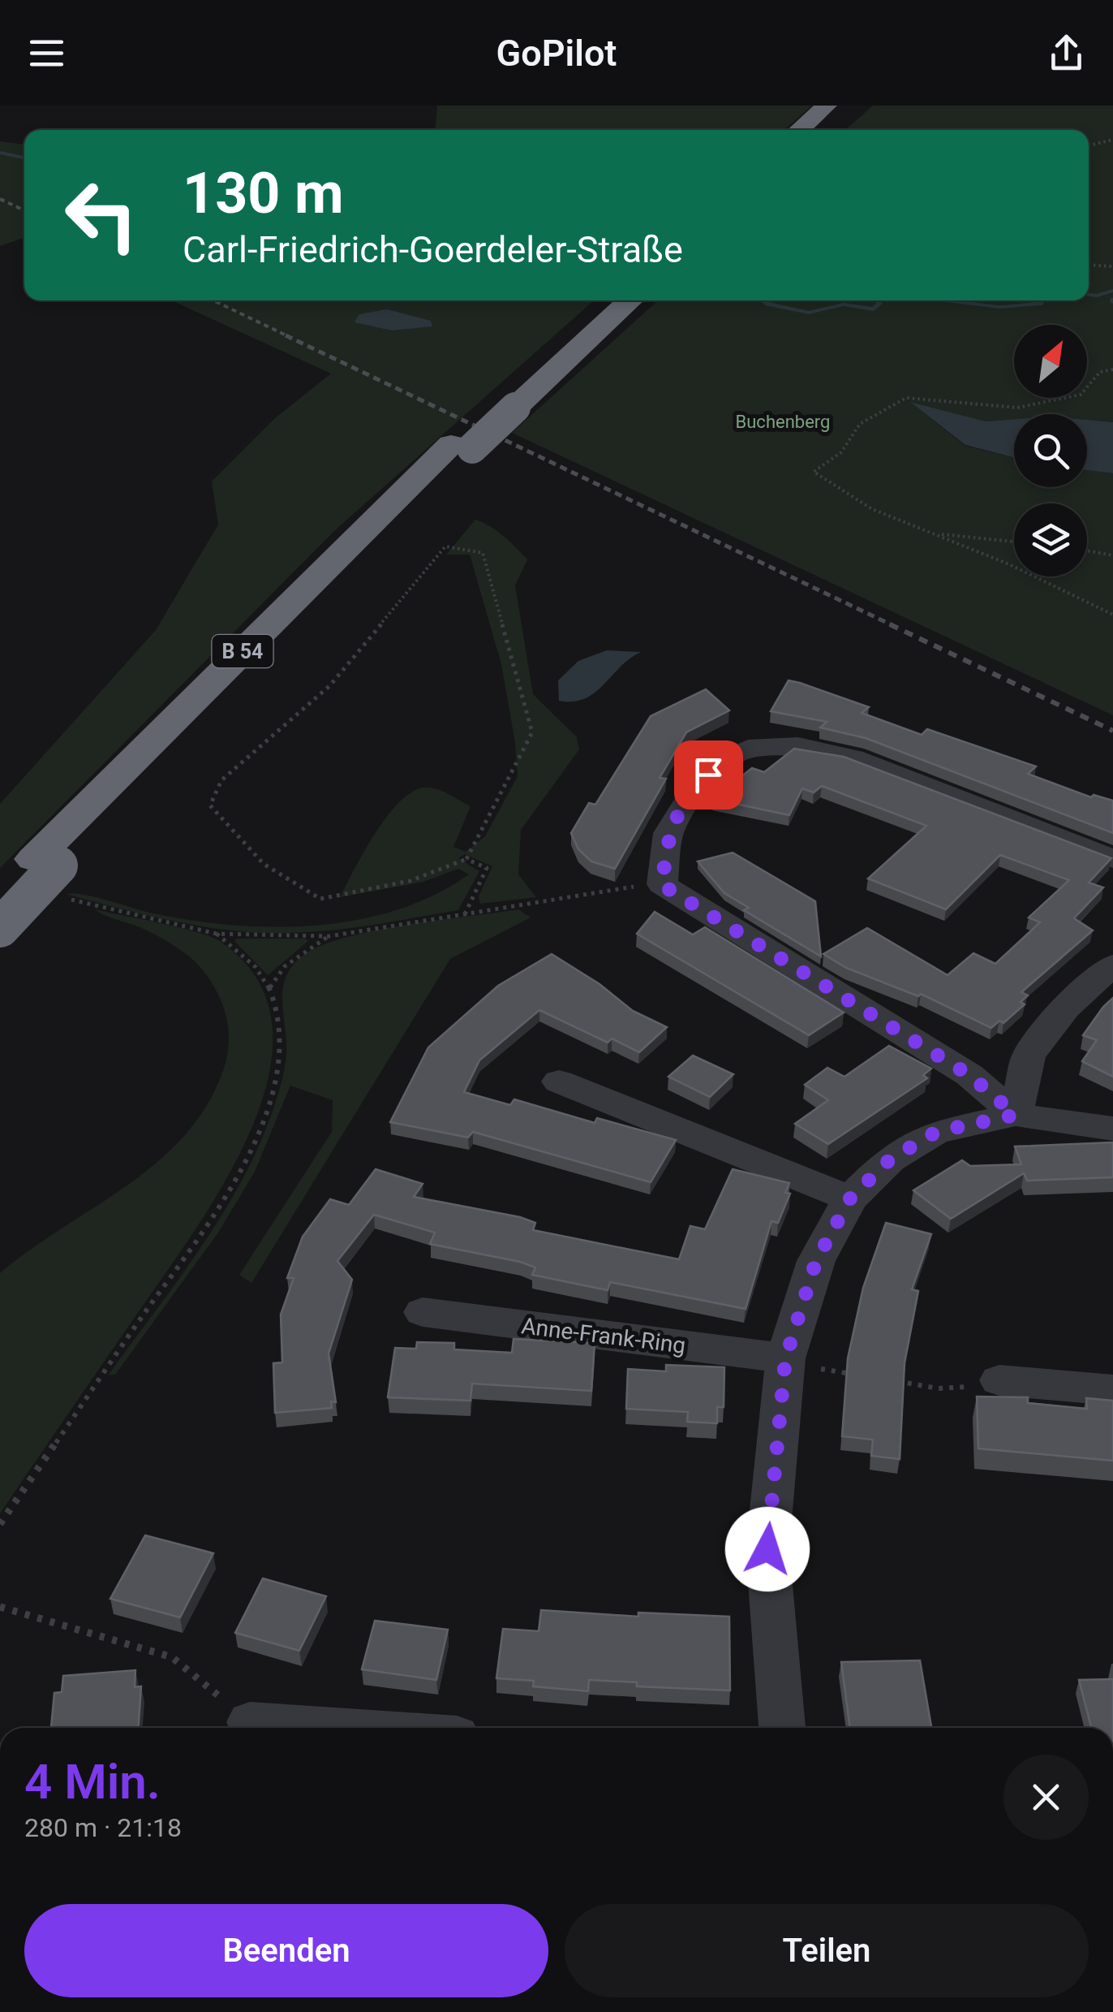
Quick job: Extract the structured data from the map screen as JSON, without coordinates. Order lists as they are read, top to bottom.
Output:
{
  "streets": {
    "highway": ["B 54"],
    "street": ["Anne-Frank-Ring"]
  },
  "parks": ["Buchenberg"],
  "north": "top right",
  "page": {
    "header": "GoPilot",
    "turn": ["130 m", "Carl-Friedrich-Goerdeler-Straße"],
    "heading": ["4 Min.", "280 m · 21:18"],
    "buttons": ["Beenden", "Teilen"]
  }
}
